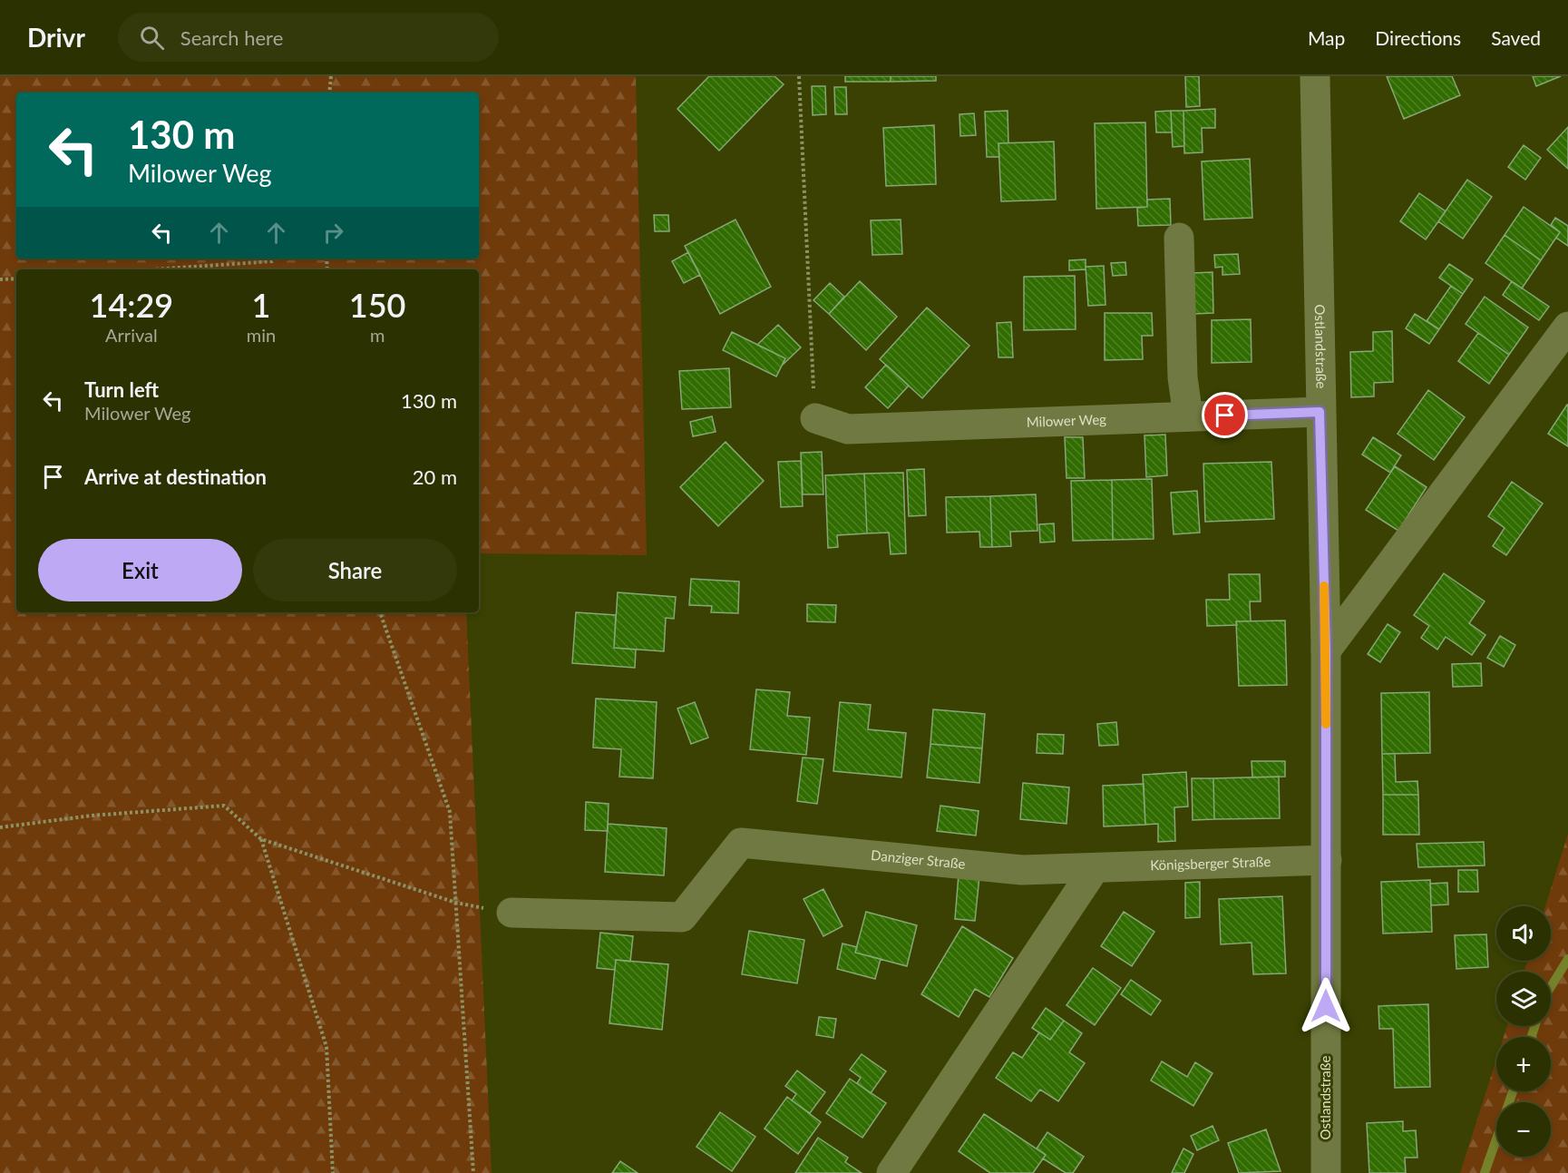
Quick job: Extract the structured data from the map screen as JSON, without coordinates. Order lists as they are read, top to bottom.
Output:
{
  "streets": {
    "street": [
      "Ostlandstraße",
      "Milower Weg",
      "Danziger Straße",
      "Königsberger Straße"
    ]
  },
  "crossings": [
    ["Ostlandstraße", "Milower Weg"],
    ["Ostlandstraße", "Königsberger Straße"],
    ["Danziger Straße", "Königsberger Straße"]
  ],
  "page": {
    "header": "Drivr",
    "search": "Search here",
    "nav": ["Map", "Directions", "Saved"],
    "turn": ["130 m", "Milower Weg"],
    "eta": [
      "14:29",
      "Arrival",
      "1",
      "min",
      "150",
      "m"
    ],
    "list": [
      {
        "name": "Turn left",
        "note": "Milower Weg",
        "value": "130 m"
      },
      {
        "name": "Arrive at destination",
        "value": "20 m"
      }
    ],
    "buttons": ["Exit", "Share"],
    "map_buttons": ["+", "−"]
  }
}
